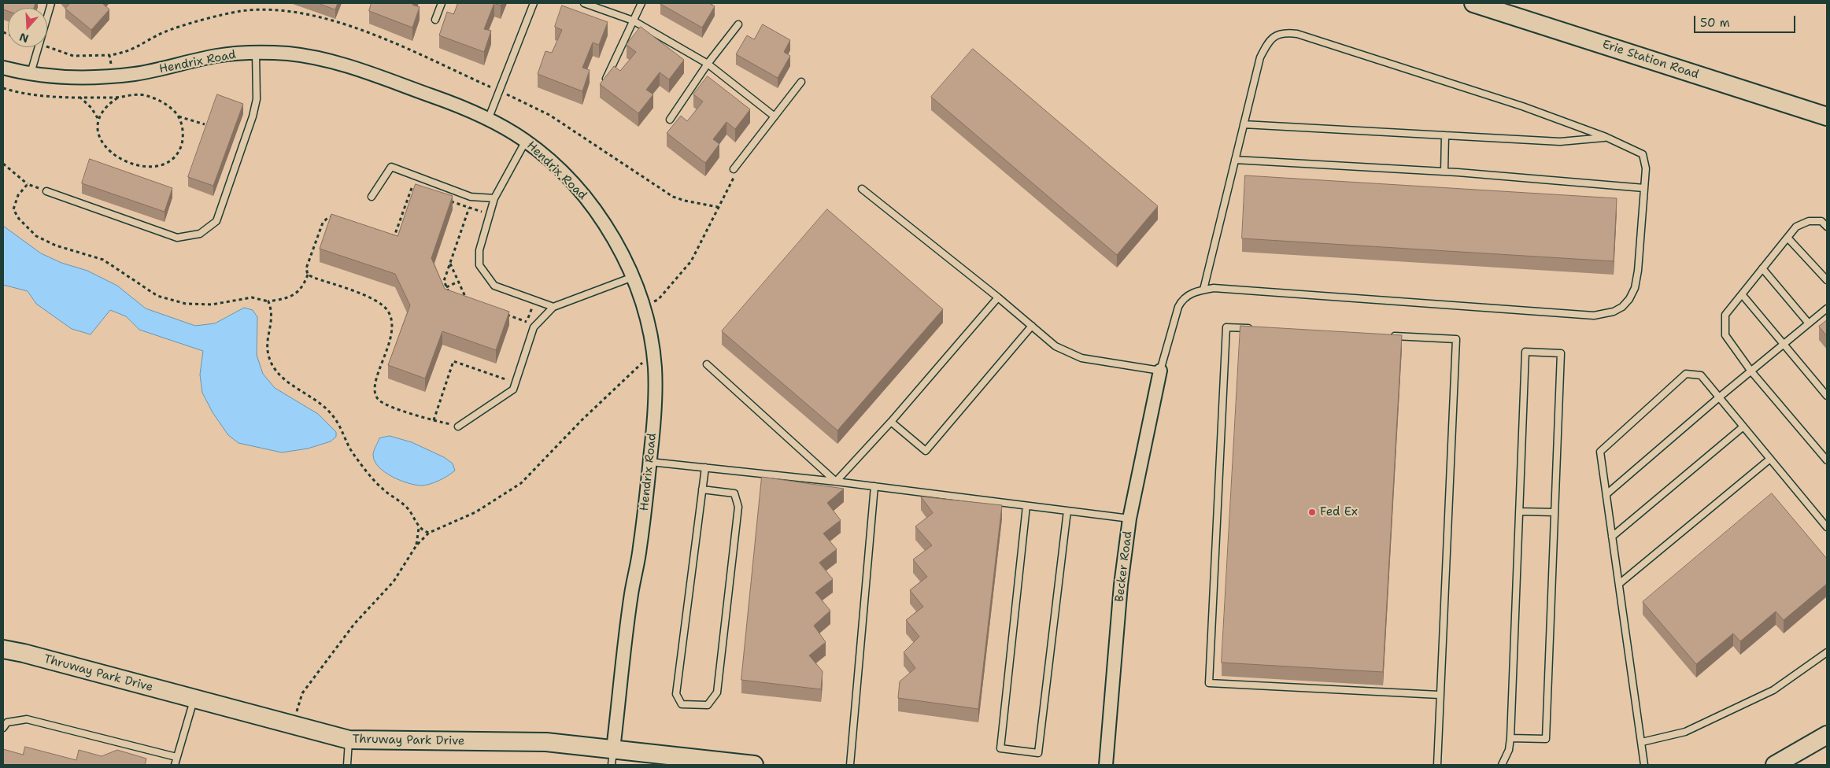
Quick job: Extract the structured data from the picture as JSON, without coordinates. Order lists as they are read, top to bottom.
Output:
{
  "streets": {
    "main road": ["Erie Station Road", "Thruway Park Drive"],
    "street": ["Hendrix Road", "Becker Road"]
  },
  "crossings": [
    ["Hendrix Road", "Thruway Park Drive"]
  ],
  "places": ["Fed Ex"],
  "scale_bar": "50 m",
  "north": "bottom"
}
